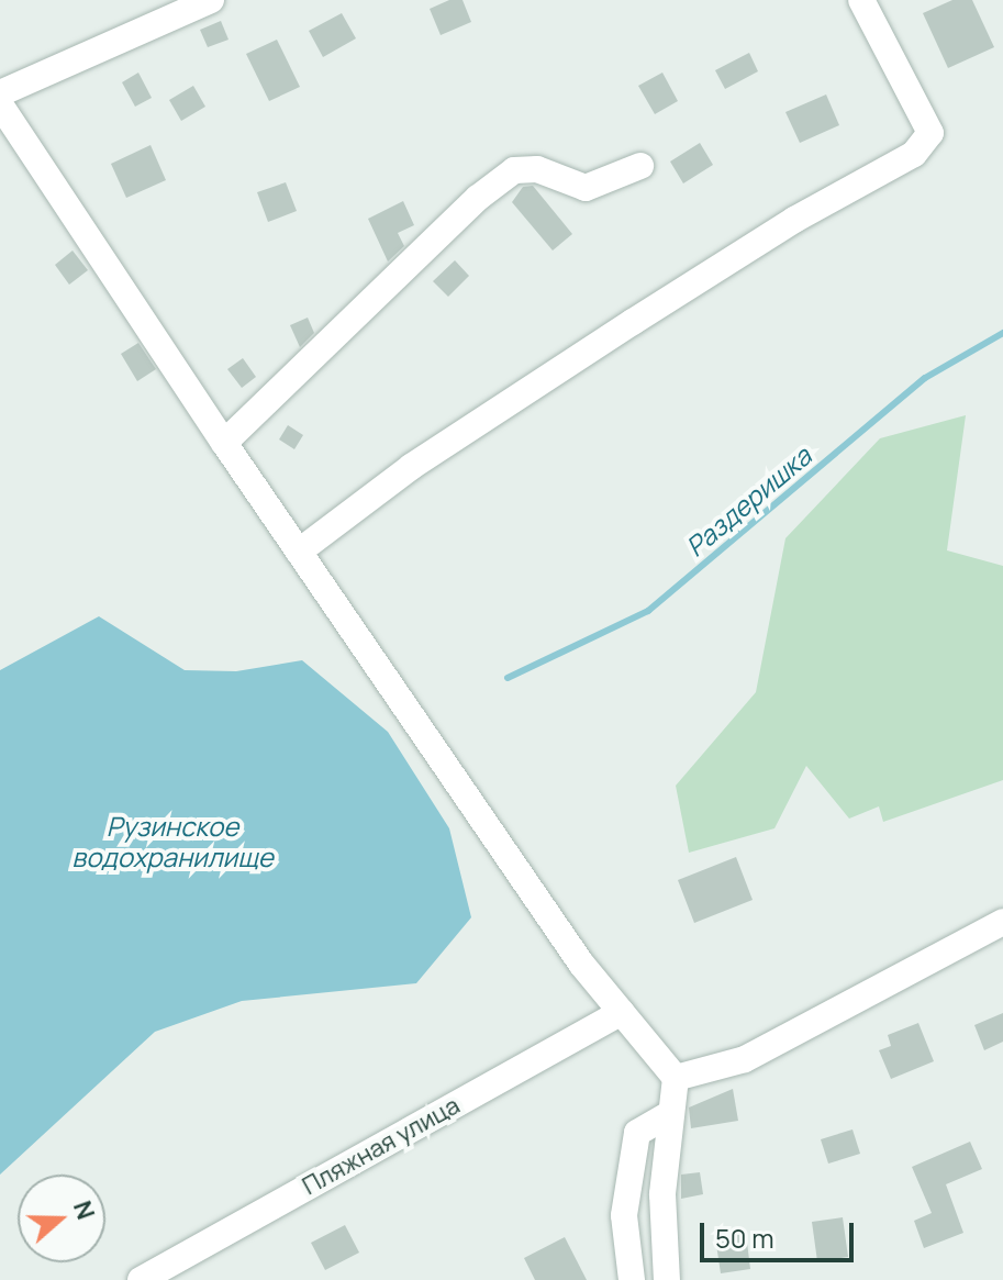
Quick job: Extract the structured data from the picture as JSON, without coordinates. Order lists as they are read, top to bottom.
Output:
{
  "streets": {
    "street": ["Пляжная улица"]
  },
  "water": ["Раздеришка", "Рузинское водохранилище"],
  "scale_bar": "50 m",
  "north": "right"
}
